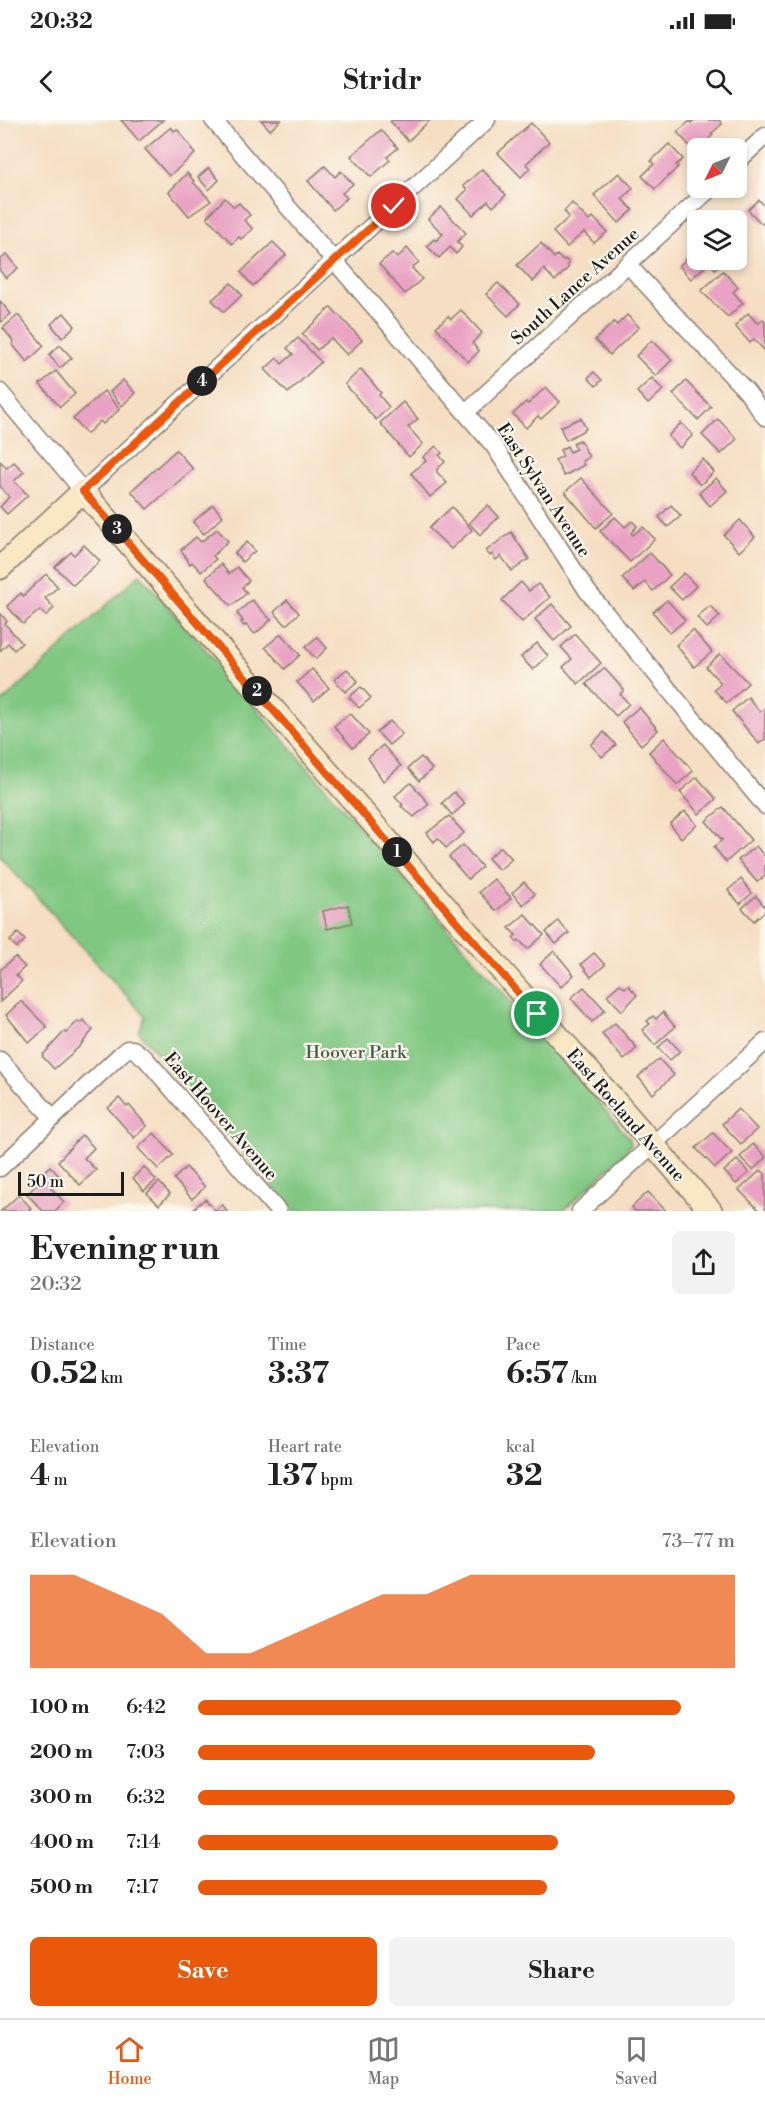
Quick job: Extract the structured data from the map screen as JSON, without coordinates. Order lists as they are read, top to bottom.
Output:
{
  "streets": {
    "street": [
      "South Lance Avenue",
      "East Sylvan Avenue",
      "East Roeland Avenue",
      "East Hoover Avenue"
    ]
  },
  "crossings": [
    ["South Lance Avenue", "East Sylvan Avenue"]
  ],
  "parks": ["Hoover Park"],
  "scale_bar": "50 m",
  "north": "bottom left",
  "page": {
    "status": "20:32",
    "header": "Stridr",
    "pins": [
      "4",
      "3",
      "2",
      "1"
    ],
    "scale": "50 m",
    "heading": ["Evening run", "20:32"],
    "stats": [
      ["Distance", "0.52 km"],
      ["Time", "3:37"],
      ["Pace", "6:57 /km"],
      ["Elevation", "4 m"],
      ["Heart rate", "137 bpm"],
      ["kcal", "32"]
    ],
    "chart": ["Elevation", "73–77 m"],
    "list": [
      {
        "name": "100 m",
        "note": "6:42"
      },
      {
        "name": "200 m",
        "note": "7:03"
      },
      {
        "name": "300 m",
        "note": "6:32"
      },
      {
        "name": "400 m",
        "note": "7:14"
      },
      {
        "name": "500 m",
        "note": "7:17"
      }
    ],
    "buttons": ["Save", "Share"],
    "tabs": ["Home", "Map", "Saved"]
  }
}
